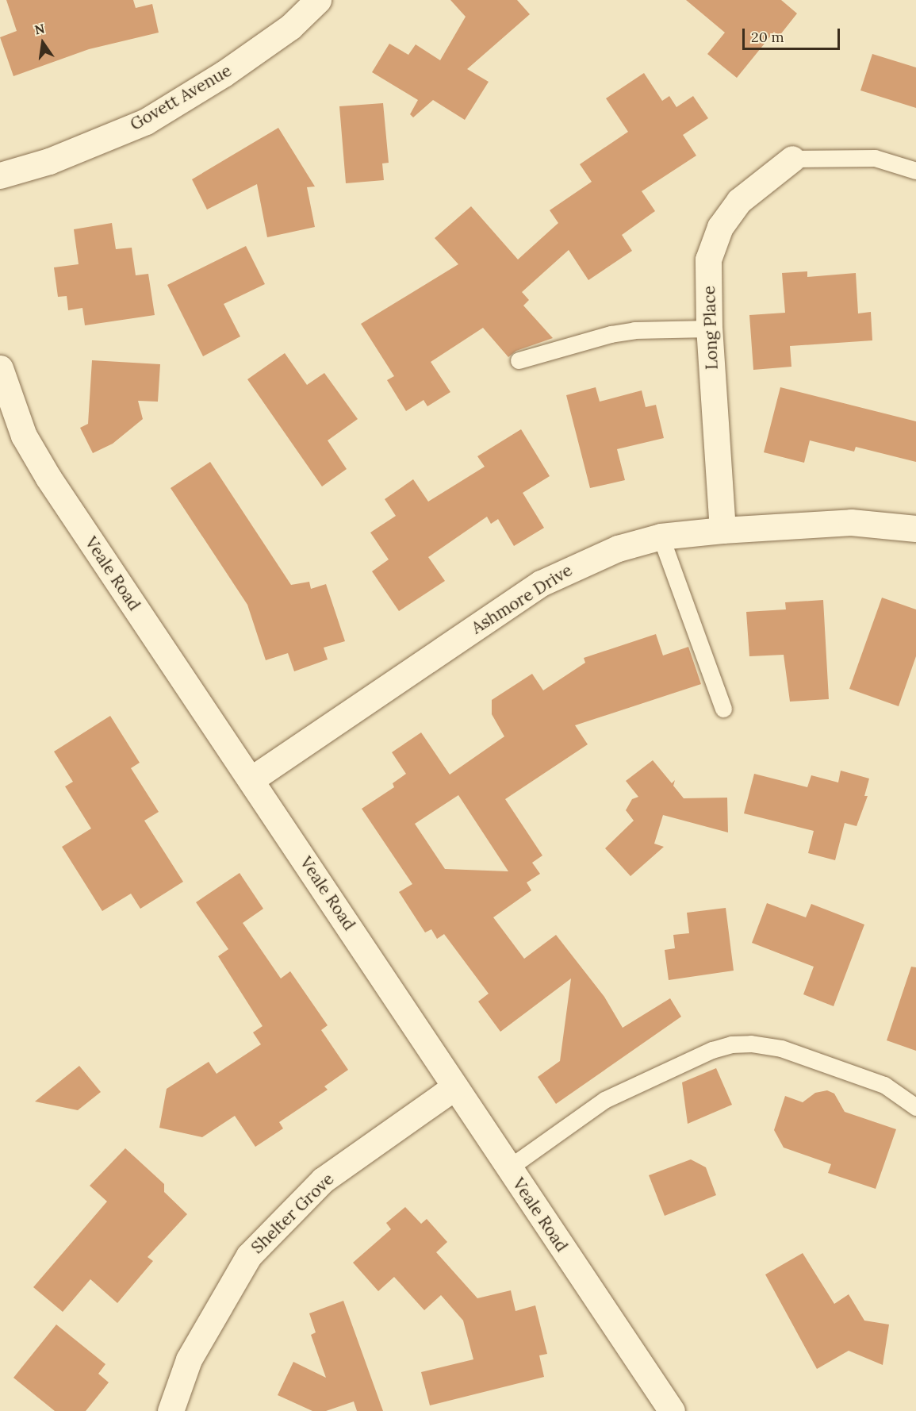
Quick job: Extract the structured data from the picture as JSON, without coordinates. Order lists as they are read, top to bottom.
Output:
{
  "streets": {
    "street": [
      "Govett Avenue",
      "Long Place",
      "Veale Road",
      "Ashmore Drive",
      "Shelter Grove"
    ]
  },
  "crossings": [
    ["Long Place", "Ashmore Drive"],
    ["Veale Road", "Ashmore Drive"],
    ["Veale Road", "Shelter Grove"]
  ],
  "scale_bar": "20 m",
  "north": "top"
}
